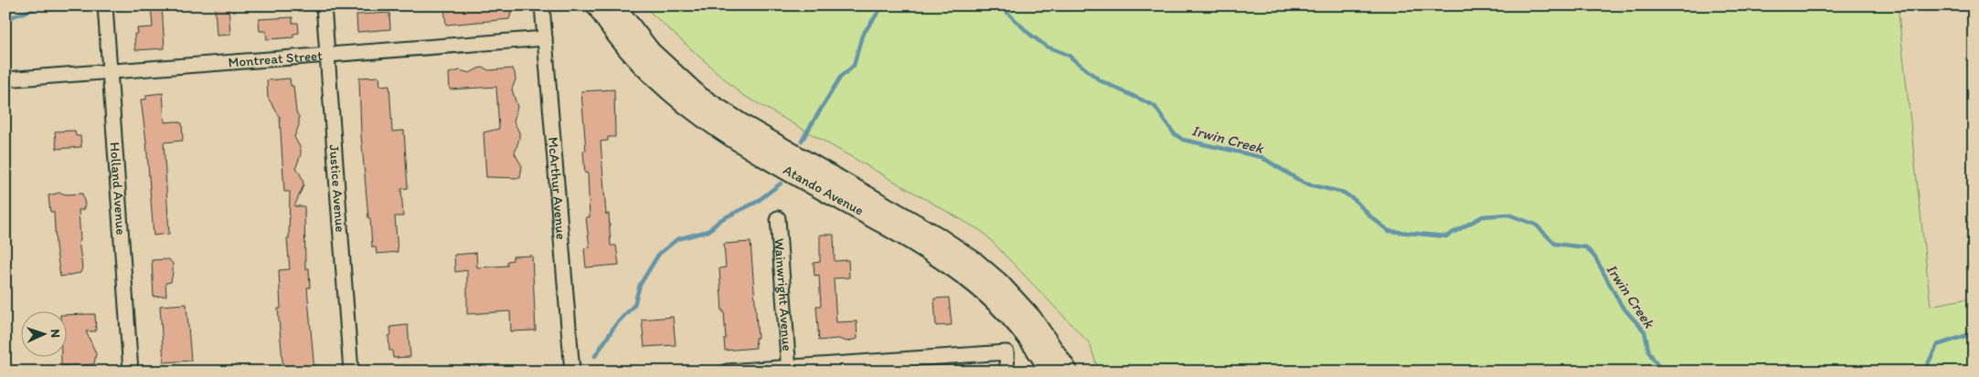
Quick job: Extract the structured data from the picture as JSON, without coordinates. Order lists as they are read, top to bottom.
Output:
{
  "streets": {
    "main road": ["Atando Avenue"],
    "street": [
      "Montreat Street",
      "Holland Avenue",
      "Justice Avenue",
      "McArthur Avenue",
      "Wainwright Avenue"
    ]
  },
  "crossings": [
    ["Montreat Street", "Holland Avenue"],
    ["Montreat Street", "Justice Avenue"],
    ["Montreat Street", "McArthur Avenue"]
  ],
  "water": ["Irwin Creek"],
  "north": "right"
}
